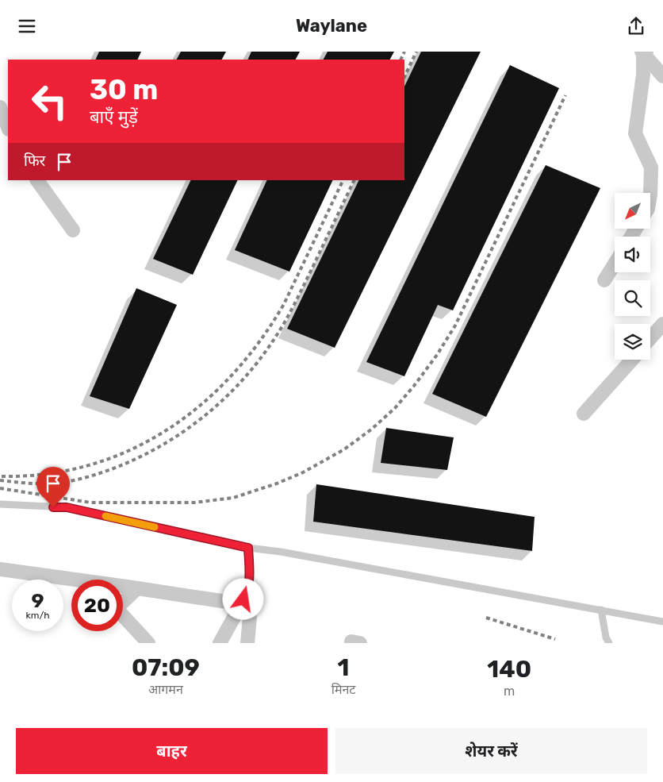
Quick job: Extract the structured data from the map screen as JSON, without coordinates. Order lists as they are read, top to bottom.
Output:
{
  "north": "bottom left",
  "page": {
    "header": "Waylane",
    "turn": ["30 m", "बाएँ मुड़ें"],
    "then": "फिर",
    "speed": "9 km/h",
    "limit": "20",
    "eta": [
      "07:09",
      "आगमन",
      "1",
      "मिनट",
      "140",
      "m"
    ],
    "buttons": ["बाहर", "शेयर करें"]
  }
}
